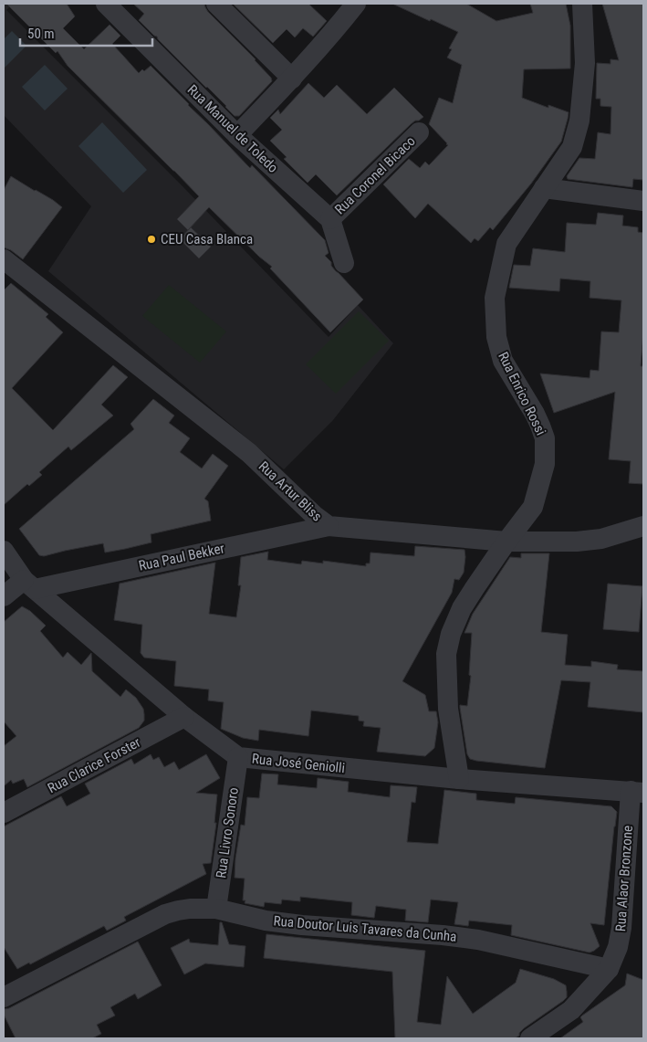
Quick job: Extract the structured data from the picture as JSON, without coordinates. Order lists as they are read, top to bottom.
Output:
{
  "streets": {
    "street": [
      "Rua Manuel de Toledo",
      "Rua Coronel Bicaco",
      "Rua Enrico Rossi",
      "Rua Artur Bliss",
      "Rua Paul Bekker",
      "Rua José Geniolli",
      "Rua Clarice Forster",
      "Rua Livro Sonoro",
      "Rua Alaor Bronzone",
      "Rua Doutor Luis Tavares da Cunha"
    ]
  },
  "crossings": [
    ["Rua Manuel de Toledo", "Rua Coronel Bicaco"],
    ["Rua Enrico Rossi", "Rua Artur Bliss"],
    ["Rua Enrico Rossi", "Rua José Geniolli"],
    ["Rua Artur Bliss", "Rua Paul Bekker"],
    ["Rua Paul Bekker", "Rua José Geniolli"],
    ["Rua José Geniolli", "Rua Clarice Forster"],
    ["Rua José Geniolli", "Rua Livro Sonoro"],
    ["Rua José Geniolli", "Rua Alaor Bronzone"],
    ["Rua Livro Sonoro", "Rua Doutor Luis Tavares da Cunha"],
    ["Rua Alaor Bronzone", "Rua Doutor Luis Tavares da Cunha"]
  ],
  "places": ["CEU Casa Blanca"],
  "scale_bar": "50 m"
}
